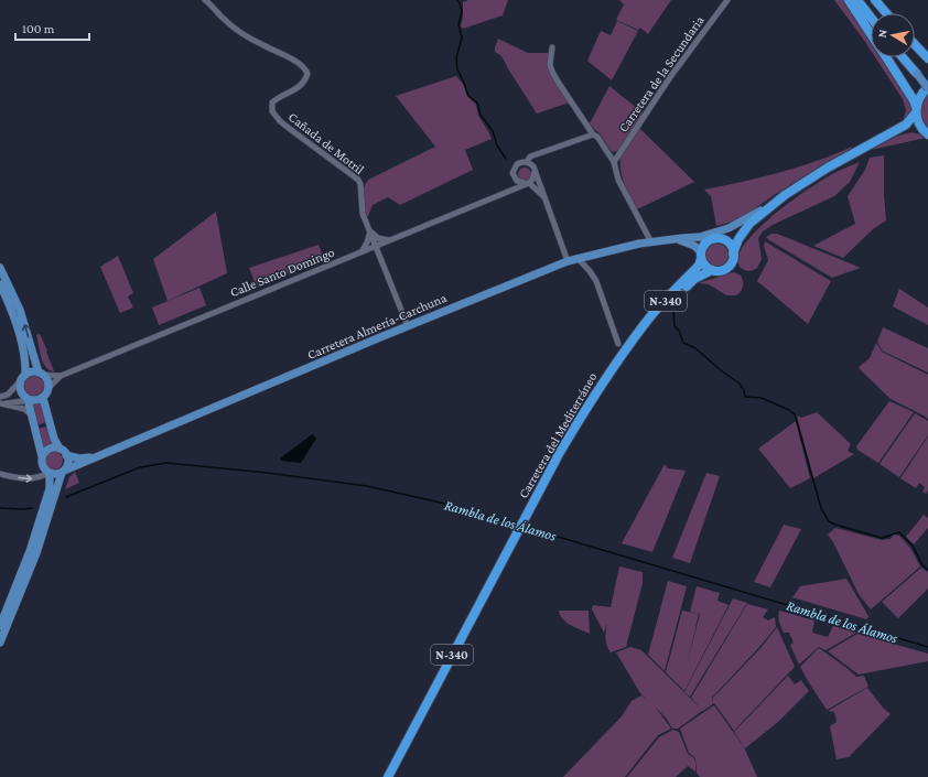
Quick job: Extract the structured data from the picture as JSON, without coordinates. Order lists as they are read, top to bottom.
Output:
{
  "streets": {
    "highway": ["N-340", "Carretera del Mediterráneo"],
    "main road": ["Carretera Almería-Carchuna"],
    "street": ["Carretera de la Secundaria", "Cañada de Motril", "Calle Santo Domingo"]
  },
  "crossings": [
    ["Cañada de Motril", "Calle Santo Domingo"],
    ["Cañada de Motril", "Carretera Almería-Carchuna"],
    ["N-340", "Carretera del Mediterráneo"]
  ],
  "water": ["Rambla de los Álamos"],
  "scale_bar": "100 m",
  "north": "left"
}
